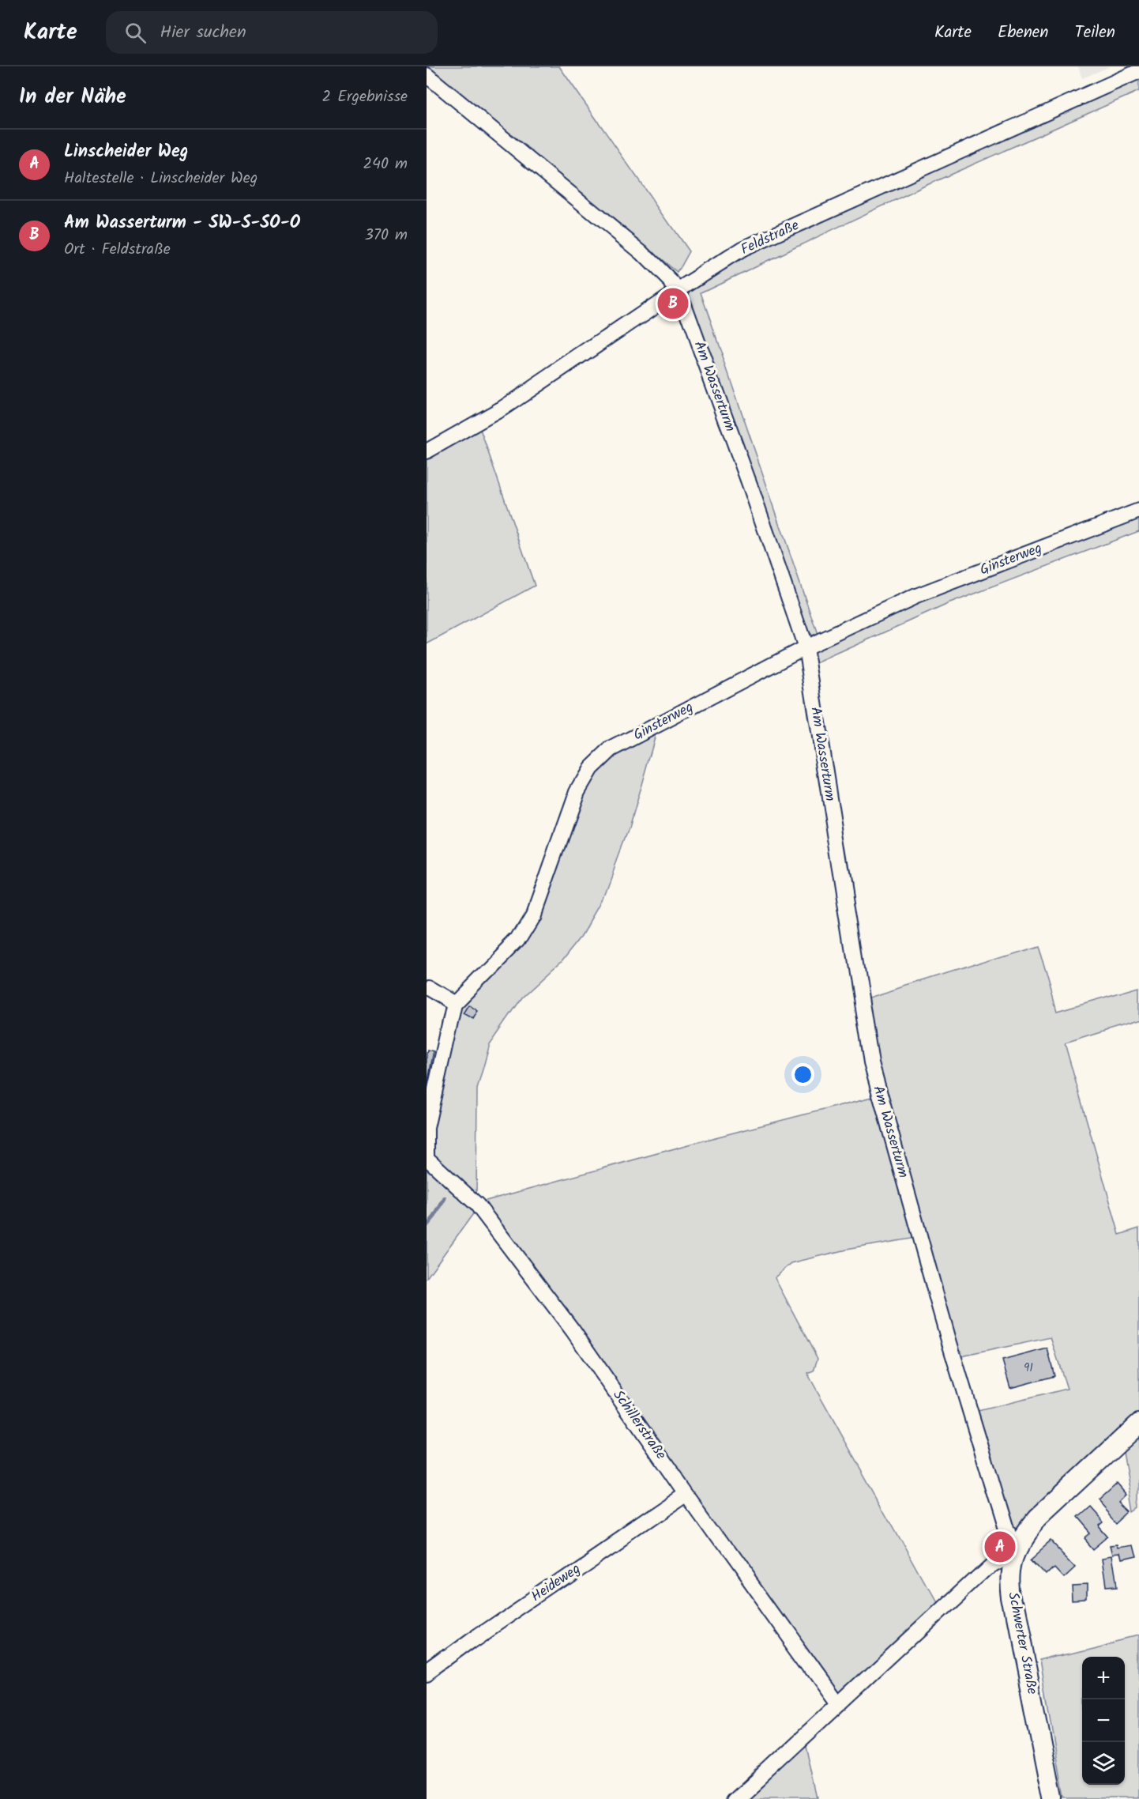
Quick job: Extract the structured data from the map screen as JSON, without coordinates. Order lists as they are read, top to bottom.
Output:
{
  "streets": {
    "main road": ["Schwerter Straße"],
    "street": [
      "Feldstraße",
      "Am Wasserturm",
      "Ginsterweg",
      "Schillerstraße",
      "Heideweg"
    ]
  },
  "crossings": [
    ["Feldstraße", "Am Wasserturm"],
    ["Am Wasserturm", "Ginsterweg"],
    ["Am Wasserturm", "Schwerter Straße"],
    ["Schillerstraße", "Heideweg"]
  ],
  "house_numbers": ["91"],
  "page": {
    "header": "Karte",
    "search": "Hier suchen",
    "nav": ["Karte", "Ebenen", "Teilen"],
    "heading": ["In der Nähe", "2 Ergebnisse"],
    "list": [
      {
        "mark": "A",
        "name": "Linscheider Weg",
        "note": "Haltestelle · Linscheider Weg",
        "value": "240 m"
      },
      {
        "mark": "B",
        "name": "Am Wasserturm - SW-S-SO-O",
        "note": "Ort · Feldstraße",
        "value": "370 m"
      }
    ],
    "pins": ["B", "A"],
    "map_buttons": ["+", "−"]
  }
}
